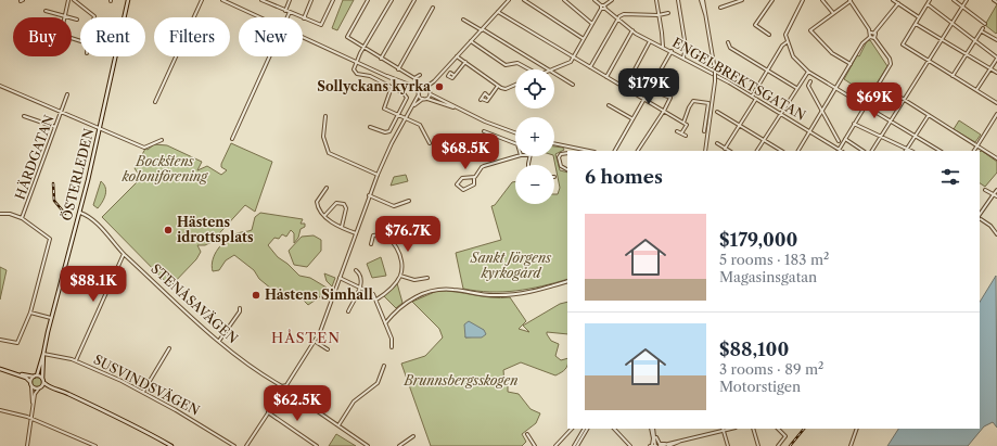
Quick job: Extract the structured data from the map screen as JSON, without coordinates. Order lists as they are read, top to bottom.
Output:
{
  "streets": {
    "main road": ["ÖSTERLEDEN"],
    "street": [
      "ENGELBREKTSGATAN",
      "HÄRDGATAN",
      "STENÅSAVÄGEN",
      "SUSVINDSVÄGEN"
    ]
  },
  "crossings": [
    ["ÖSTERLEDEN", "STENÅSAVÄGEN"],
    ["ÖSTERLEDEN", "SUSVINDSVÄGEN"]
  ],
  "districts": ["HÅSTEN"],
  "parks": ["Bockstens koloniförening", "Sankt Jörgens kyrkogård", "Brunnsbergsskogen"],
  "places": ["Sollyckans kyrka", "Hästens idrottsplats", "Håstens Simhall"],
  "page": {
    "chip": [
      "Buy",
      "Rent",
      "Filters",
      "New"
    ],
    "price": [
      "$179K",
      "$69K",
      "$68.5K",
      "$76.7K",
      "$88.1K",
      "$62.5K"
    ],
    "map_buttons": ["+", "−"],
    "heading": "6 homes",
    "list": [
      {
        "name": "$179,000",
        "note": "5 rooms · 183 m² · Magasinsgatan"
      },
      {
        "name": "$88,100",
        "note": "3 rooms · 89 m² · Motorstigen"
      }
    ]
  }
}
